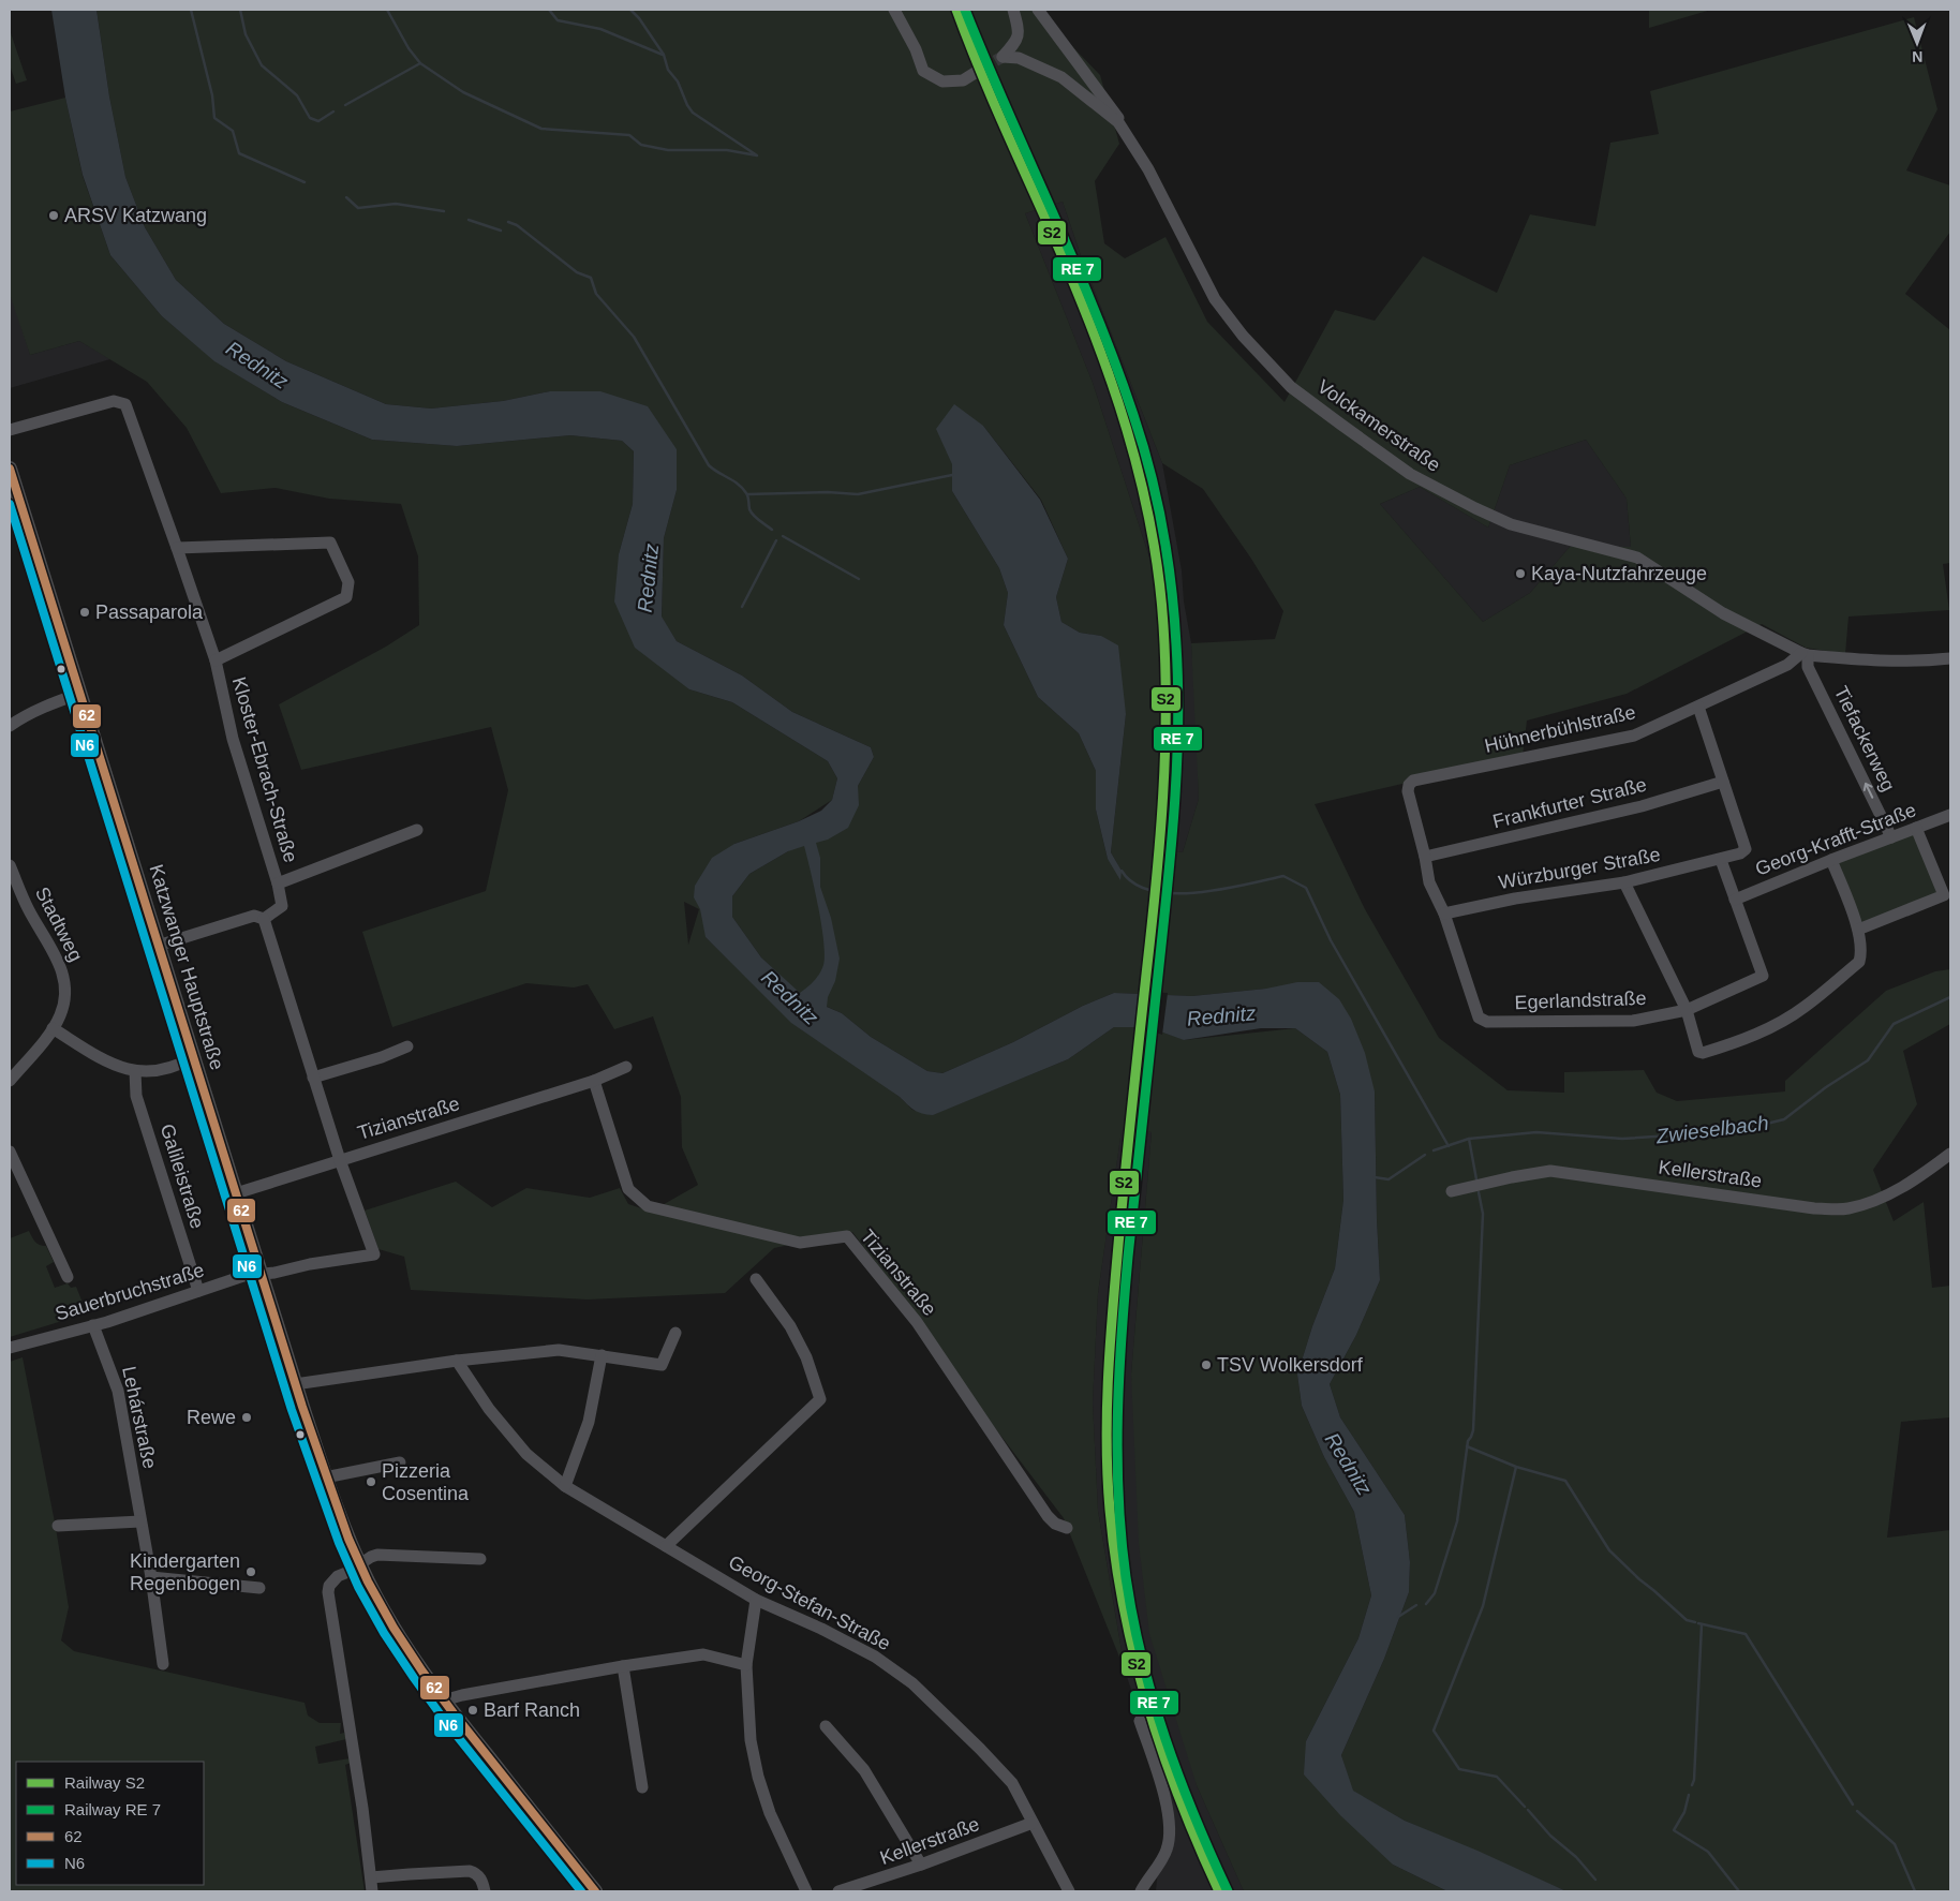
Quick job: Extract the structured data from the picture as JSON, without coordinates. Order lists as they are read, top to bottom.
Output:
{
  "streets": {
    "main road": ["Katzwanger Hauptstraße"],
    "street": [
      "Volckamerstraße",
      "Hühnerbühlstraße",
      "Tiefackerweg",
      "Kloster-Ebrach-Straße",
      "Frankfurter Straße",
      "Georg-Krafft-Straße",
      "Würzburger Straße",
      "Stadtweg",
      "Egerlandstraße",
      "Tizianstraße",
      "Kellerstraße",
      "Galileistraße",
      "Sauerbruchstraße",
      "Lehárstraße",
      "Georg-Stefan-Straße"
    ]
  },
  "crossings": [
    ["Volckamerstraße", "Hühnerbühlstraße"],
    ["Volckamerstraße", "Tiefackerweg"],
    ["Hühnerbühlstraße", "Tiefackerweg"],
    ["Hühnerbühlstraße", "Frankfurter Straße"],
    ["Tiefackerweg", "Georg-Krafft-Straße"],
    ["Frankfurter Straße", "Würzburger Straße"],
    ["Georg-Krafft-Straße", "Egerlandstraße"],
    ["Würzburger Straße", "Egerlandstraße"],
    ["Katzwanger Hauptstraße", "Tizianstraße"],
    ["Katzwanger Hauptstraße", "Sauerbruchstraße"],
    ["Tizianstraße", "Sauerbruchstraße"],
    ["Kellerstraße", "Georg-Stefan-Straße"],
    ["Galileistraße", "Sauerbruchstraße"],
    ["Sauerbruchstraße", "Lehárstraße"]
  ],
  "one_way": ["Tiefackerweg"],
  "water": ["Rednitz", "Zwieselbach"],
  "places": [
    "ARSV Katzwang",
    "Kaya-Nutzfahrzeuge",
    "Passaparola",
    "TSV Wolkersdorf",
    "Rewe",
    "Pizzeria Cosentina",
    "Kindergarten Regenbogen",
    "Barf Ranch"
  ],
  "lines": ["rail line S2", "transit line 62", "transit line N6"],
  "legend": [
    "Railway S2",
    "Railway RE 7",
    "62",
    "N6"
  ],
  "north": "bottom"
}
